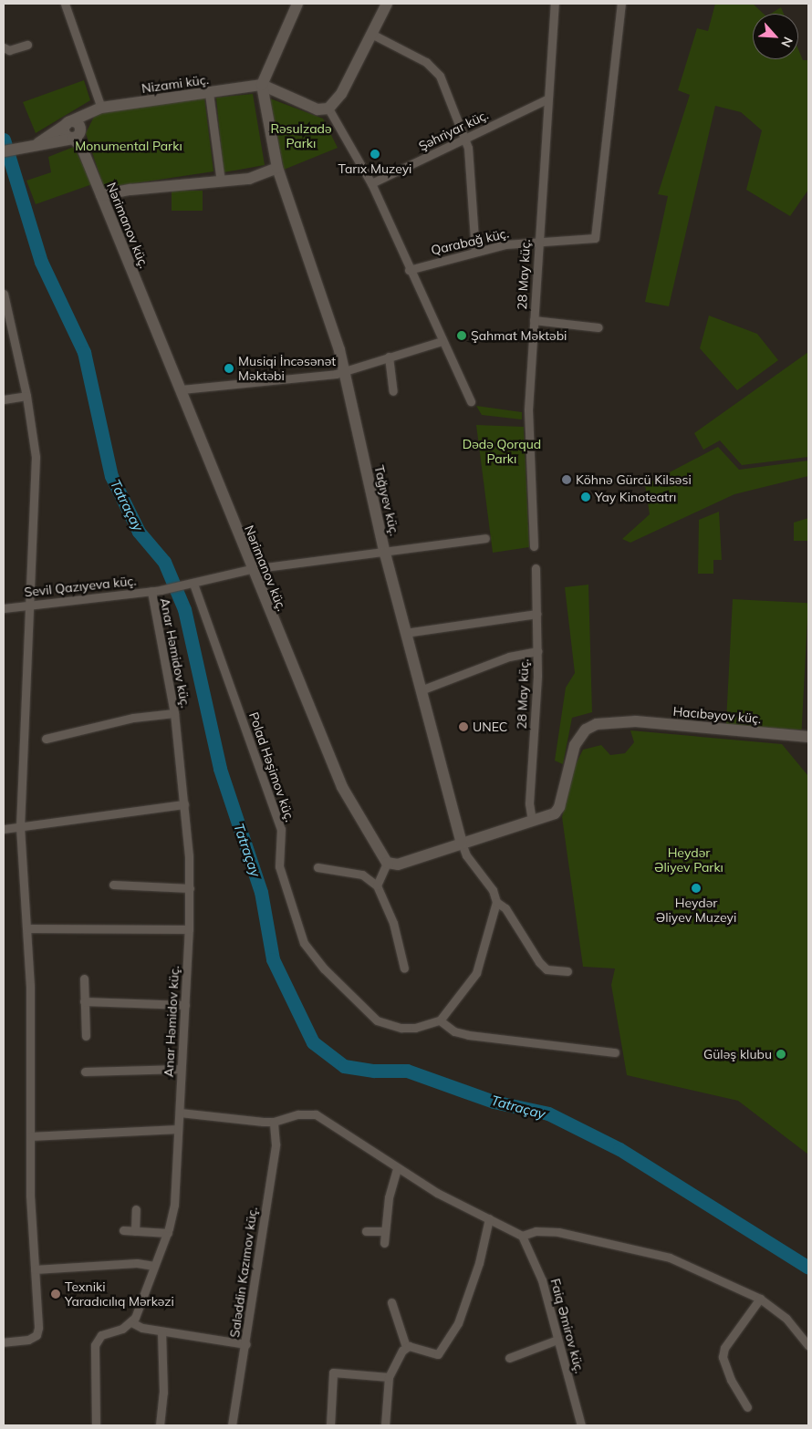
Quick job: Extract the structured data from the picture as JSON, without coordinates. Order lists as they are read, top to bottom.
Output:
{
  "streets": {
    "street": [
      "Nizami küç.",
      "Şəhriyar küç.",
      "Nərimanov küç.",
      "Qarabağ küç.",
      "28 May küç.",
      "Tağıyev küç.",
      "Sevil Qazıyeva küç.",
      "Anar Həmidov küç.",
      "Hacıbəyov küç.",
      "Polad Həşimov küç.",
      "Saləddin Kazımov küç.",
      "Faiq Əmirov küç."
    ]
  },
  "crossings": [
    ["Nizami küç.", "Nərimanov küç."],
    ["Nizami küç.", "Tağıyev küç."],
    ["Şəhriyar küç.", "28 May küç."],
    ["Qarabağ küç.", "28 May küç."],
    ["28 May küç.", "Hacıbəyov küç."],
    ["Sevil Qazıyeva küç.", "Anar Həmidov küç."],
    ["Sevil Qazıyeva küç.", "Polad Həşimov küç."]
  ],
  "water": ["Tatraçay"],
  "parks": [
    "Rəsulzadə Parkı",
    "Monumental Parkı",
    "Dədə Qorqud Parkı",
    "Heydər Əliyev Parkı"
  ],
  "places": [
    "Tarıx Muzeyi",
    "Şahmat Məktəbi",
    "Musiqi İncəsənət Məktəbi",
    "Köhnə Gürcü Kilsəsi",
    "Yay Kinoteatrı",
    "UNEC",
    "Heydər Əliyev Muzeyi",
    "Güləş klubu",
    "Texniki Yaradıcılıq Mərkəzi"
  ],
  "north": "bottom right"
}
